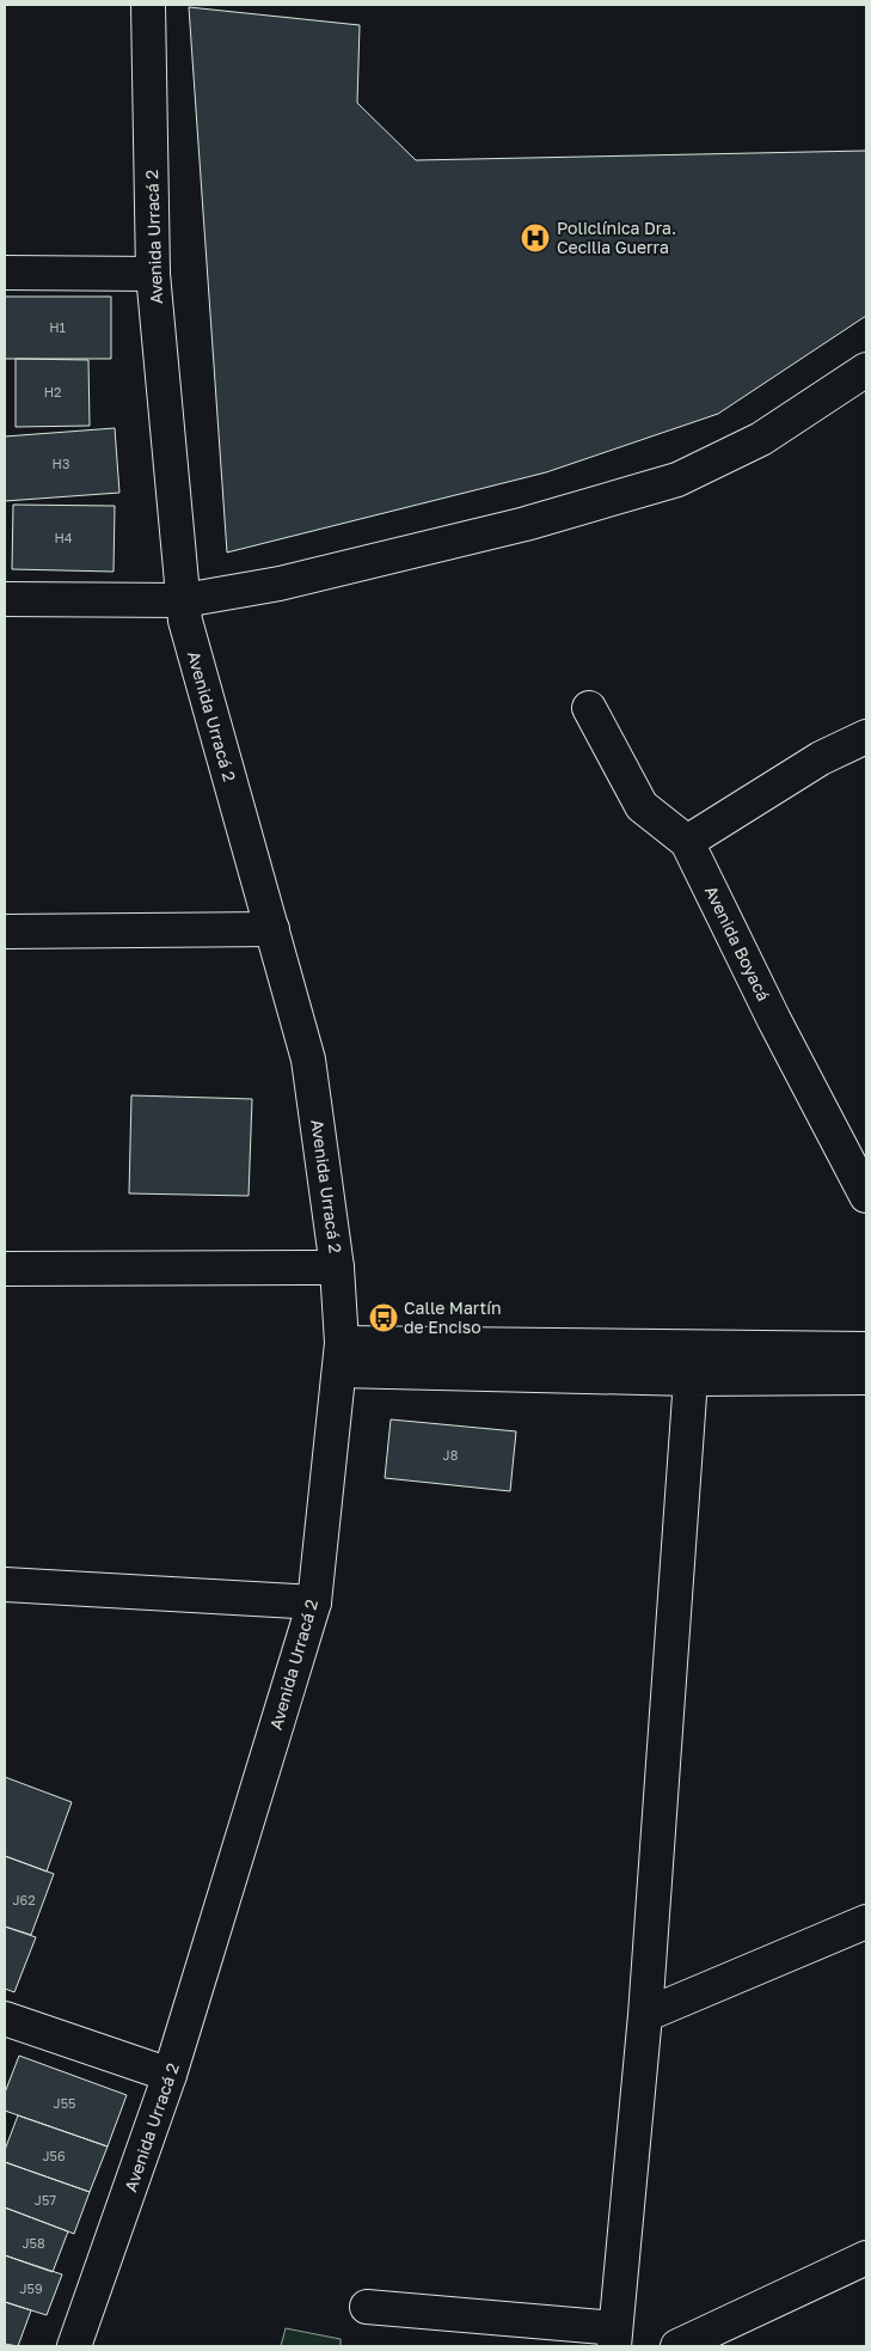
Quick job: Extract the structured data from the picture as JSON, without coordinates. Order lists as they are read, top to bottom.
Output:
{
  "streets": {
    "street": ["Avenida Urracá 2", "Avenida Boyacá"]
  },
  "places": {
    "hospital": ["Policlínica Dra. Cecilia Guerra"],
    "bus stop": ["Calle Martín de Enciso"]
  },
  "house_numbers": [
    "H1",
    "H2",
    "H3",
    "H4",
    "J8",
    "J62",
    "J55",
    "J56",
    "J57",
    "J58",
    "J59"
  ]
}
